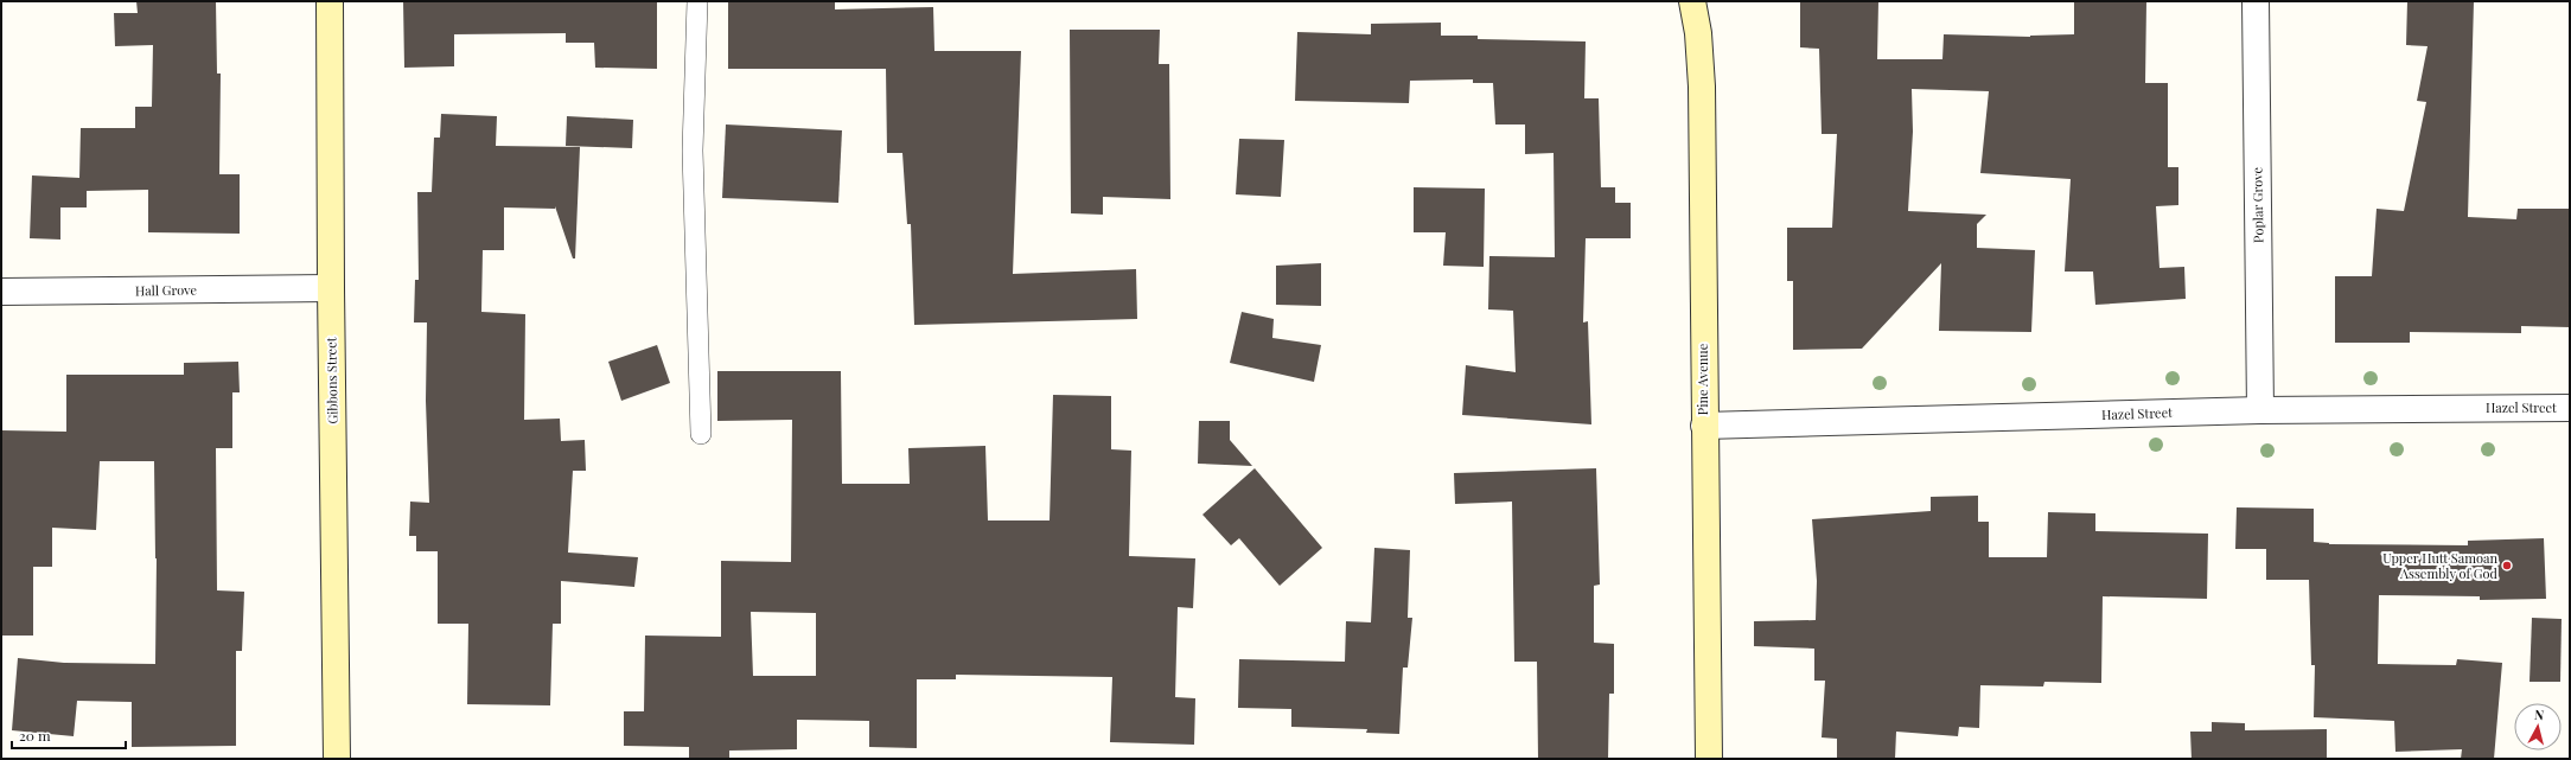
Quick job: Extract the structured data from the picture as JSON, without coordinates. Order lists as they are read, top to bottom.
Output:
{
  "streets": {
    "street": [
      "Poplar Grove",
      "Hall Grove",
      "Pine Avenue",
      "Gibbons Street",
      "Hazel Street"
    ]
  },
  "crossings": [
    ["Poplar Grove", "Hazel Street"],
    ["Hall Grove", "Gibbons Street"],
    ["Pine Avenue", "Hazel Street"]
  ],
  "places": ["Upper Hutt Samoan Assembly of God"],
  "scale_bar": "20 m",
  "north": "top"
}
